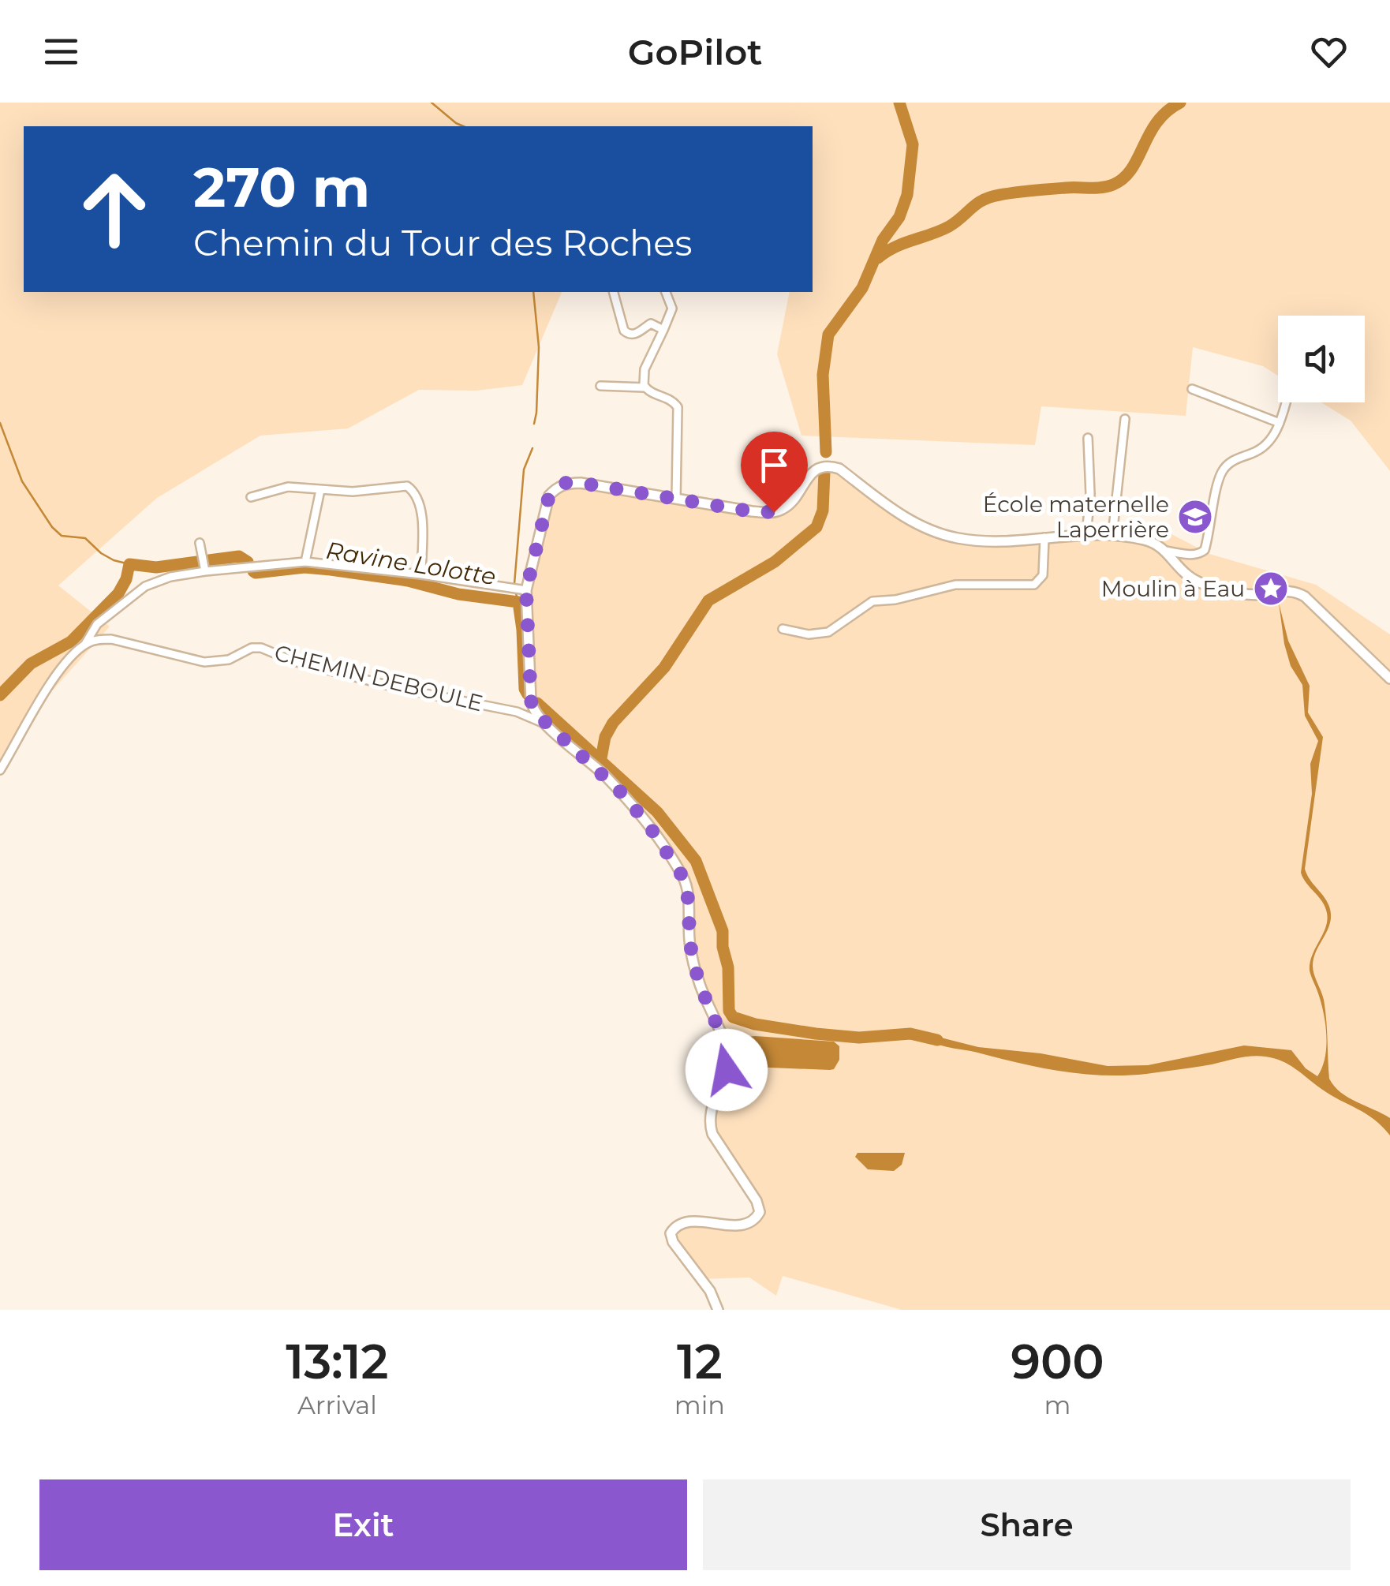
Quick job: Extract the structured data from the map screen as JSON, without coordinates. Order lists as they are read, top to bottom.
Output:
{
  "streets": {
    "street": ["CHEMIN DEBOULE"]
  },
  "water": ["Ravine Lolotte"],
  "places": {
    "school or university": ["École maternelle Laperrière"],
    "place": ["Moulin à Eau"]
  },
  "page": {
    "header": "GoPilot",
    "turn": ["270 m", "Chemin du Tour des Roches"],
    "eta": [
      "13:12",
      "Arrival",
      "12",
      "min",
      "900",
      "m"
    ],
    "buttons": ["Exit", "Share"]
  }
}
